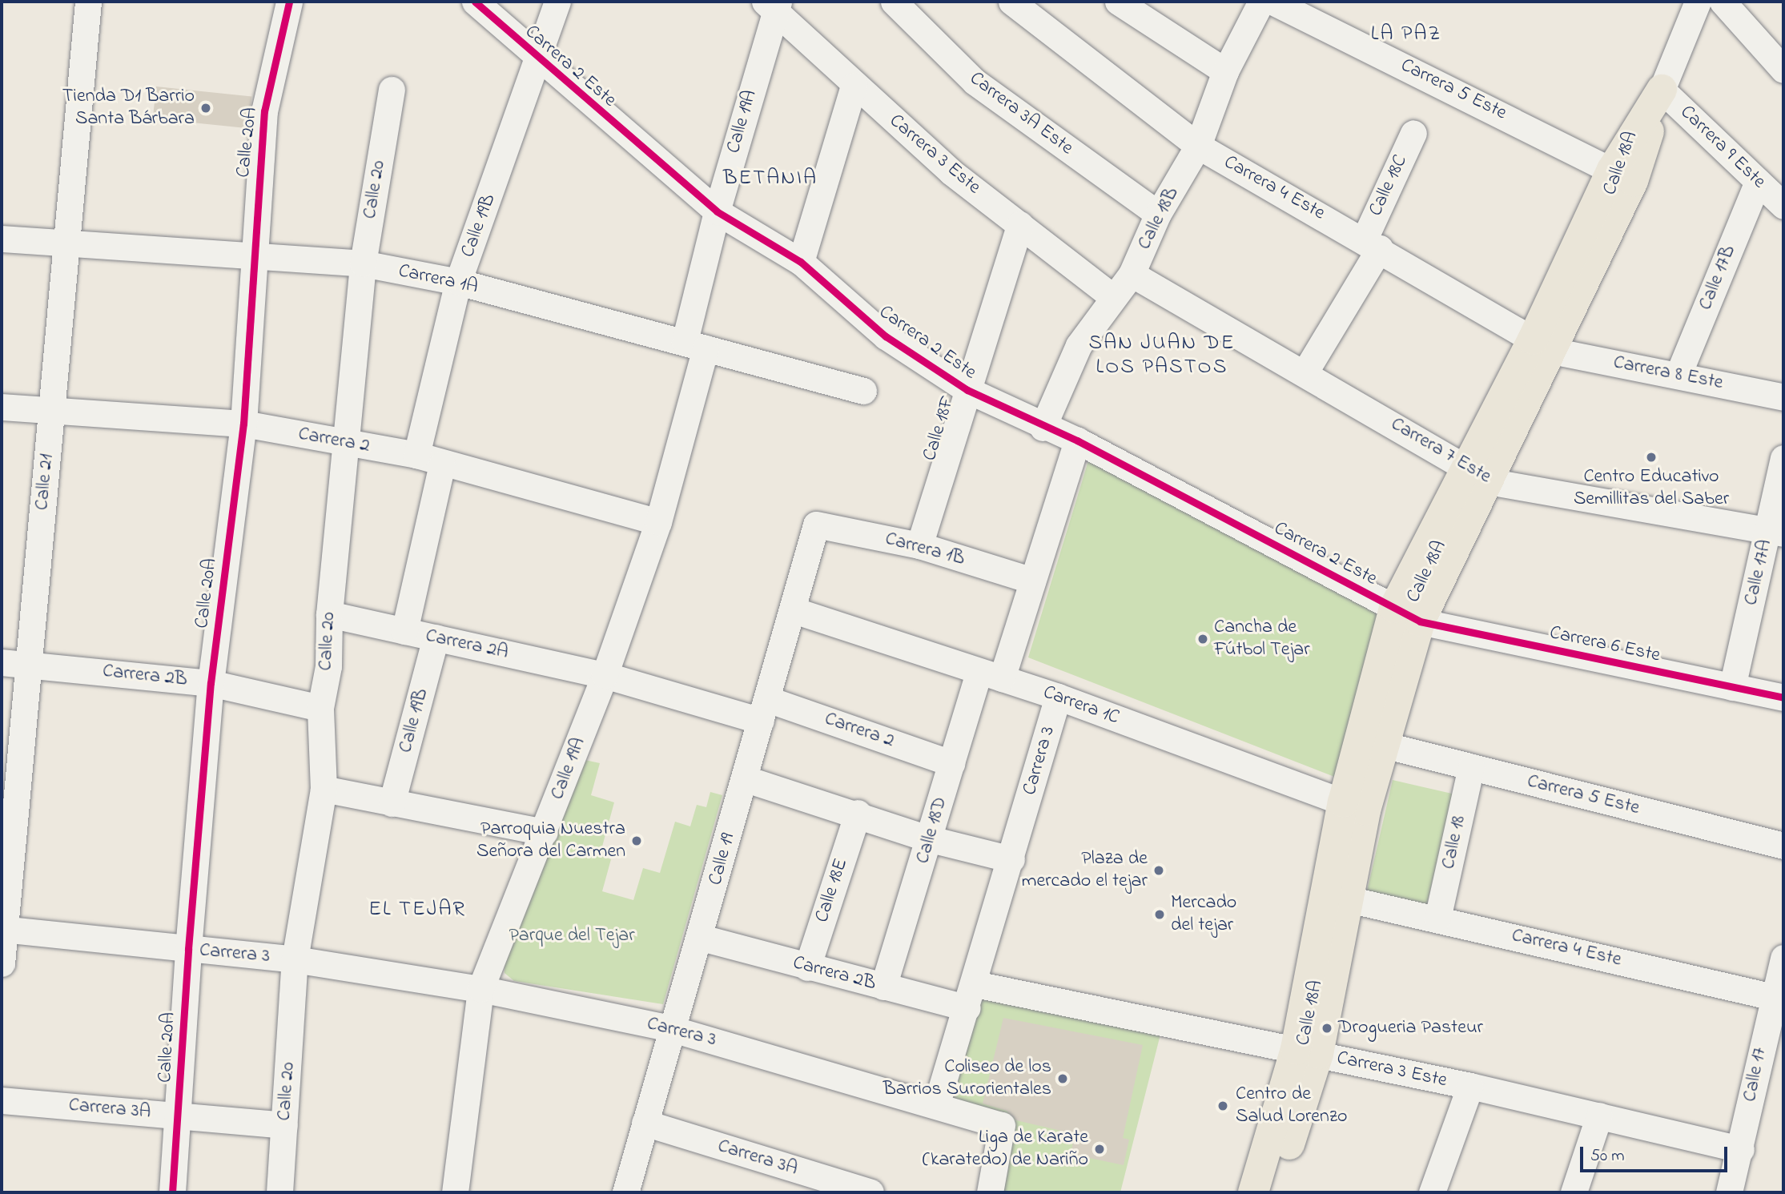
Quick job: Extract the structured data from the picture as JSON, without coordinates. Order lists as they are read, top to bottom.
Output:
{
  "streets": {
    "main road": ["Calle 18A"],
    "street": [
      "Carrera 2 Este",
      "Carrera 5 Este",
      "Carrera 3A Este",
      "Calle 19A",
      "Calle 20A",
      "Carrera 9 Este",
      "Carrera 3 Este",
      "Calle 18C",
      "Carrera 4 Este",
      "Calle 20",
      "Calle 18B",
      "Calle 19B",
      "Calle 17B",
      "Carrera 1A",
      "Carrera 8 Este",
      "Calle 18F",
      "Carrera 2",
      "Carrera 7 Este",
      "Calle 21",
      "Carrera 1B",
      "Calle 17A",
      "Carrera 2A",
      "Carrera 6 Este",
      "Carrera 2B",
      "Carrera 1C",
      "Carrera 3",
      "Calle 18D",
      "Calle 18",
      "Calle 19",
      "Calle 18E",
      "Calle 17",
      "Carrera 3A"
    ]
  },
  "crossings": [
    ["Carrera 2 Este", "Calle 19A"],
    ["Carrera 2 Este", "Calle 18A"],
    ["Carrera 2 Este", "Calle 18B"],
    ["Carrera 2 Este", "Calle 19B"],
    ["Carrera 2 Este", "Calle 18F"],
    ["Carrera 2 Este", "Carrera 6 Este"],
    ["Carrera 5 Este", "Calle 18A"],
    ["Carrera 5 Este", "Calle 18"],
    ["Carrera 3A Este", "Calle 18B"],
    ["Calle 19A", "Carrera 3 Este"],
    ["Calle 19A", "Carrera 1A"],
    ["Calle 19A", "Carrera 2"],
    ["Calle 19A", "Carrera 2A"],
    ["Calle 19A", "Carrera 3"],
    ["Calle 20A", "Carrera 1A"],
    ["Calle 20A", "Carrera 2"],
    ["Calle 20A", "Carrera 2B"],
    ["Calle 20A", "Carrera 3"],
    ["Calle 20A", "Carrera 3A"],
    ["Carrera 9 Este", "Calle 18A"],
    ["Carrera 9 Este", "Calle 17B"],
    ["Carrera 3 Este", "Calle 18A"],
    ["Carrera 3 Este", "Calle 18B"],
    ["Carrera 3 Este", "Calle 18F"],
    ["Carrera 3 Este", "Carrera 2B"],
    ["Carrera 3 Este", "Carrera 3"],
    ["Carrera 3 Este", "Calle 17"],
    ["Calle 18A", "Carrera 4 Este"],
    ["Calle 18A", "Carrera 8 Este"],
    ["Calle 18A", "Carrera 7 Este"],
    ["Calle 18A", "Carrera 6 Este"],
    ["Calle 18A", "Carrera 1C"],
    ["Calle 18C", "Carrera 4 Este"],
    ["Calle 18C", "Carrera 7 Este"],
    ["Carrera 4 Este", "Calle 18B"],
    ["Carrera 4 Este", "Carrera 8 Este"],
    ["Carrera 4 Este", "Calle 18"],
    ["Carrera 4 Este", "Calle 17"],
    ["Calle 20", "Carrera 1A"],
    ["Calle 20", "Carrera 2"],
    ["Calle 20", "Carrera 2A"],
    ["Calle 20", "Carrera 2B"],
    ["Calle 20", "Carrera 3"],
    ["Calle 20", "Carrera 3A"],
    ["Calle 18B", "Carrera 7 Este"],
    ["Calle 19B", "Carrera 1A"],
    ["Calle 19B", "Carrera 2"],
    ["Calle 19B", "Carrera 2A"],
    ["Calle 17B", "Carrera 8 Este"],
    ["Carrera 1A", "Calle 21"],
    ["Calle 18F", "Carrera 1B"],
    ["Carrera 2", "Calle 21"],
    ["Carrera 2", "Carrera 2A"],
    ["Carrera 2", "Calle 18D"],
    ["Carrera 2", "Calle 19"],
    ["Carrera 7 Este", "Calle 17A"],
    ["Calle 21", "Carrera 2B"],
    ["Calle 21", "Carrera 3"],
    ["Carrera 1B", "Calle 19"],
    ["Calle 17A", "Carrera 6 Este"],
    ["Carrera 2B", "Carrera 3"],
    ["Carrera 2B", "Calle 18D"],
    ["Carrera 2B", "Calle 19"],
    ["Carrera 2B", "Calle 18E"],
    ["Carrera 1C", "Carrera 3"],
    ["Carrera 1C", "Calle 18D"],
    ["Carrera 1C", "Calle 19"],
    ["Carrera 3", "Calle 19"],
    ["Calle 19", "Carrera 3A"]
  ],
  "districts": [
    "LA PAZ",
    "BETANIA",
    "SAN JUAN DE LOS PASTOS",
    "EL TEJAR"
  ],
  "parks": ["Parque del Tejar"],
  "places": [
    "Tienda D1 Barrio Santa Bárbara",
    "Centro Educativo Semillitas del Saber",
    "Cancha de Fútbol Tejar",
    "Parroquia Nuestra Señora del Carmen",
    "Plaza de mercado el tejar",
    "Mercado del tejar",
    "Drogueria Pasteur",
    "Coliseo de los Barrios Surorientales",
    "Centro de Salud Lorenzo",
    "Liga de Karate (karatedo) de Nariño"
  ],
  "scale_bar": "50 m"
}
